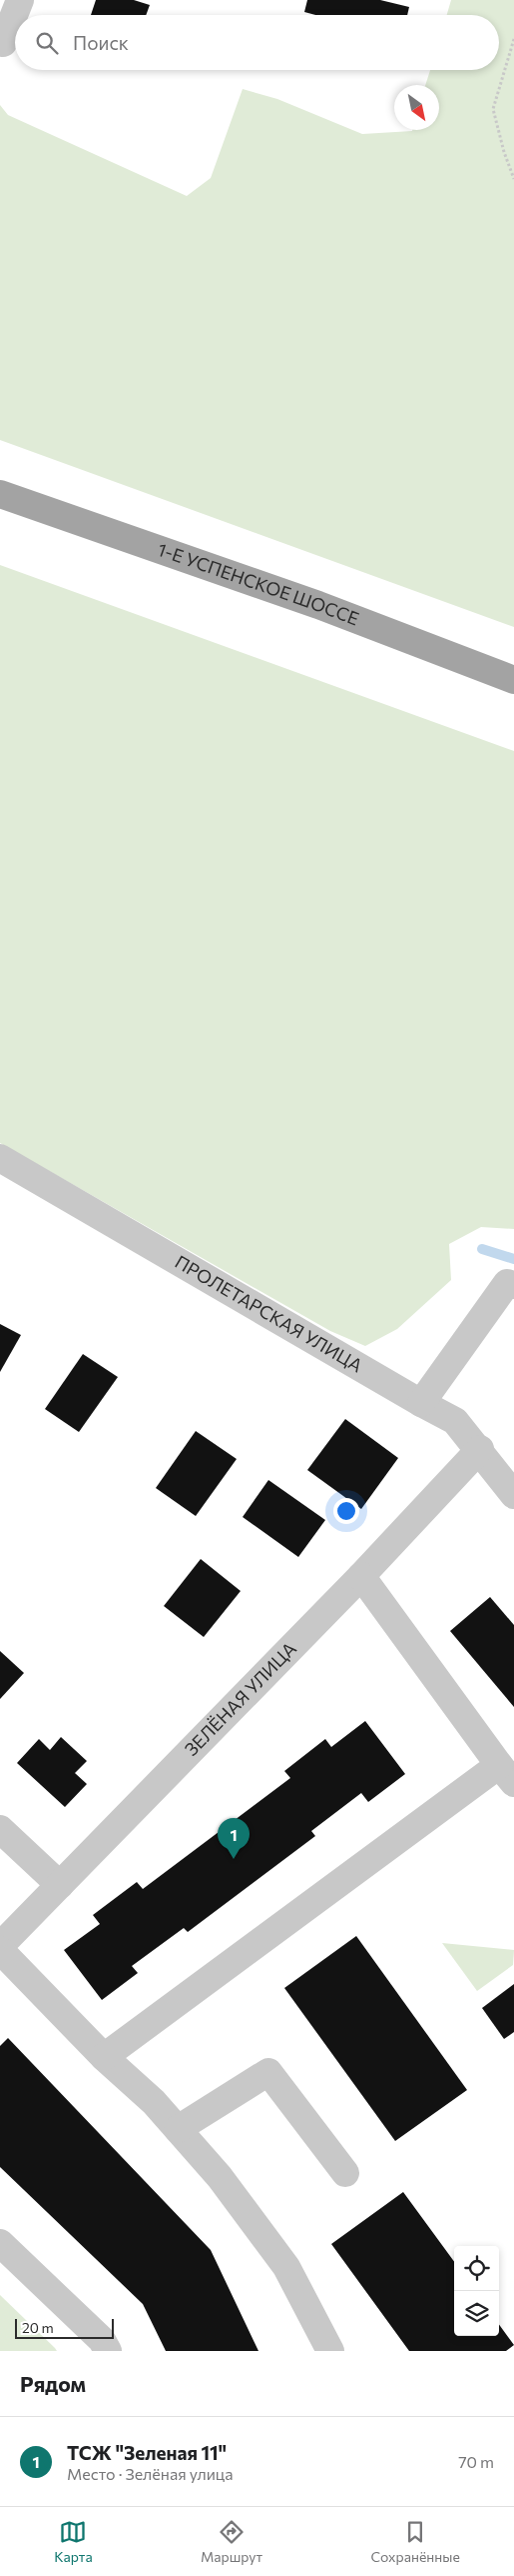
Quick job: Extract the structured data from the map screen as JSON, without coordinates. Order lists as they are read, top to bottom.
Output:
{
  "streets": {
    "main road": ["1-Е УСПЕНСКОЕ ШОССЕ"],
    "street": ["ПРОЛЕТАРСКАЯ УЛИЦА", "ЗЕЛЁНАЯ УЛИЦА"]
  },
  "crossings": [
    ["ПРОЛЕТАРСКАЯ УЛИЦА", "ЗЕЛЁНАЯ УЛИЦА"]
  ],
  "scale_bar": "20 m",
  "north": "bottom right",
  "page": {
    "search": "Поиск",
    "pins": "1",
    "scale": "20 m",
    "heading": "Рядом",
    "list": [
      {
        "mark": "1",
        "name": "ТСЖ \"Зеленая 11\"",
        "note": "Место · Зелёная улица",
        "value": "70 m"
      }
    ],
    "nav": ["Карта", "Маршрут", "Сохранённые"]
  }
}
